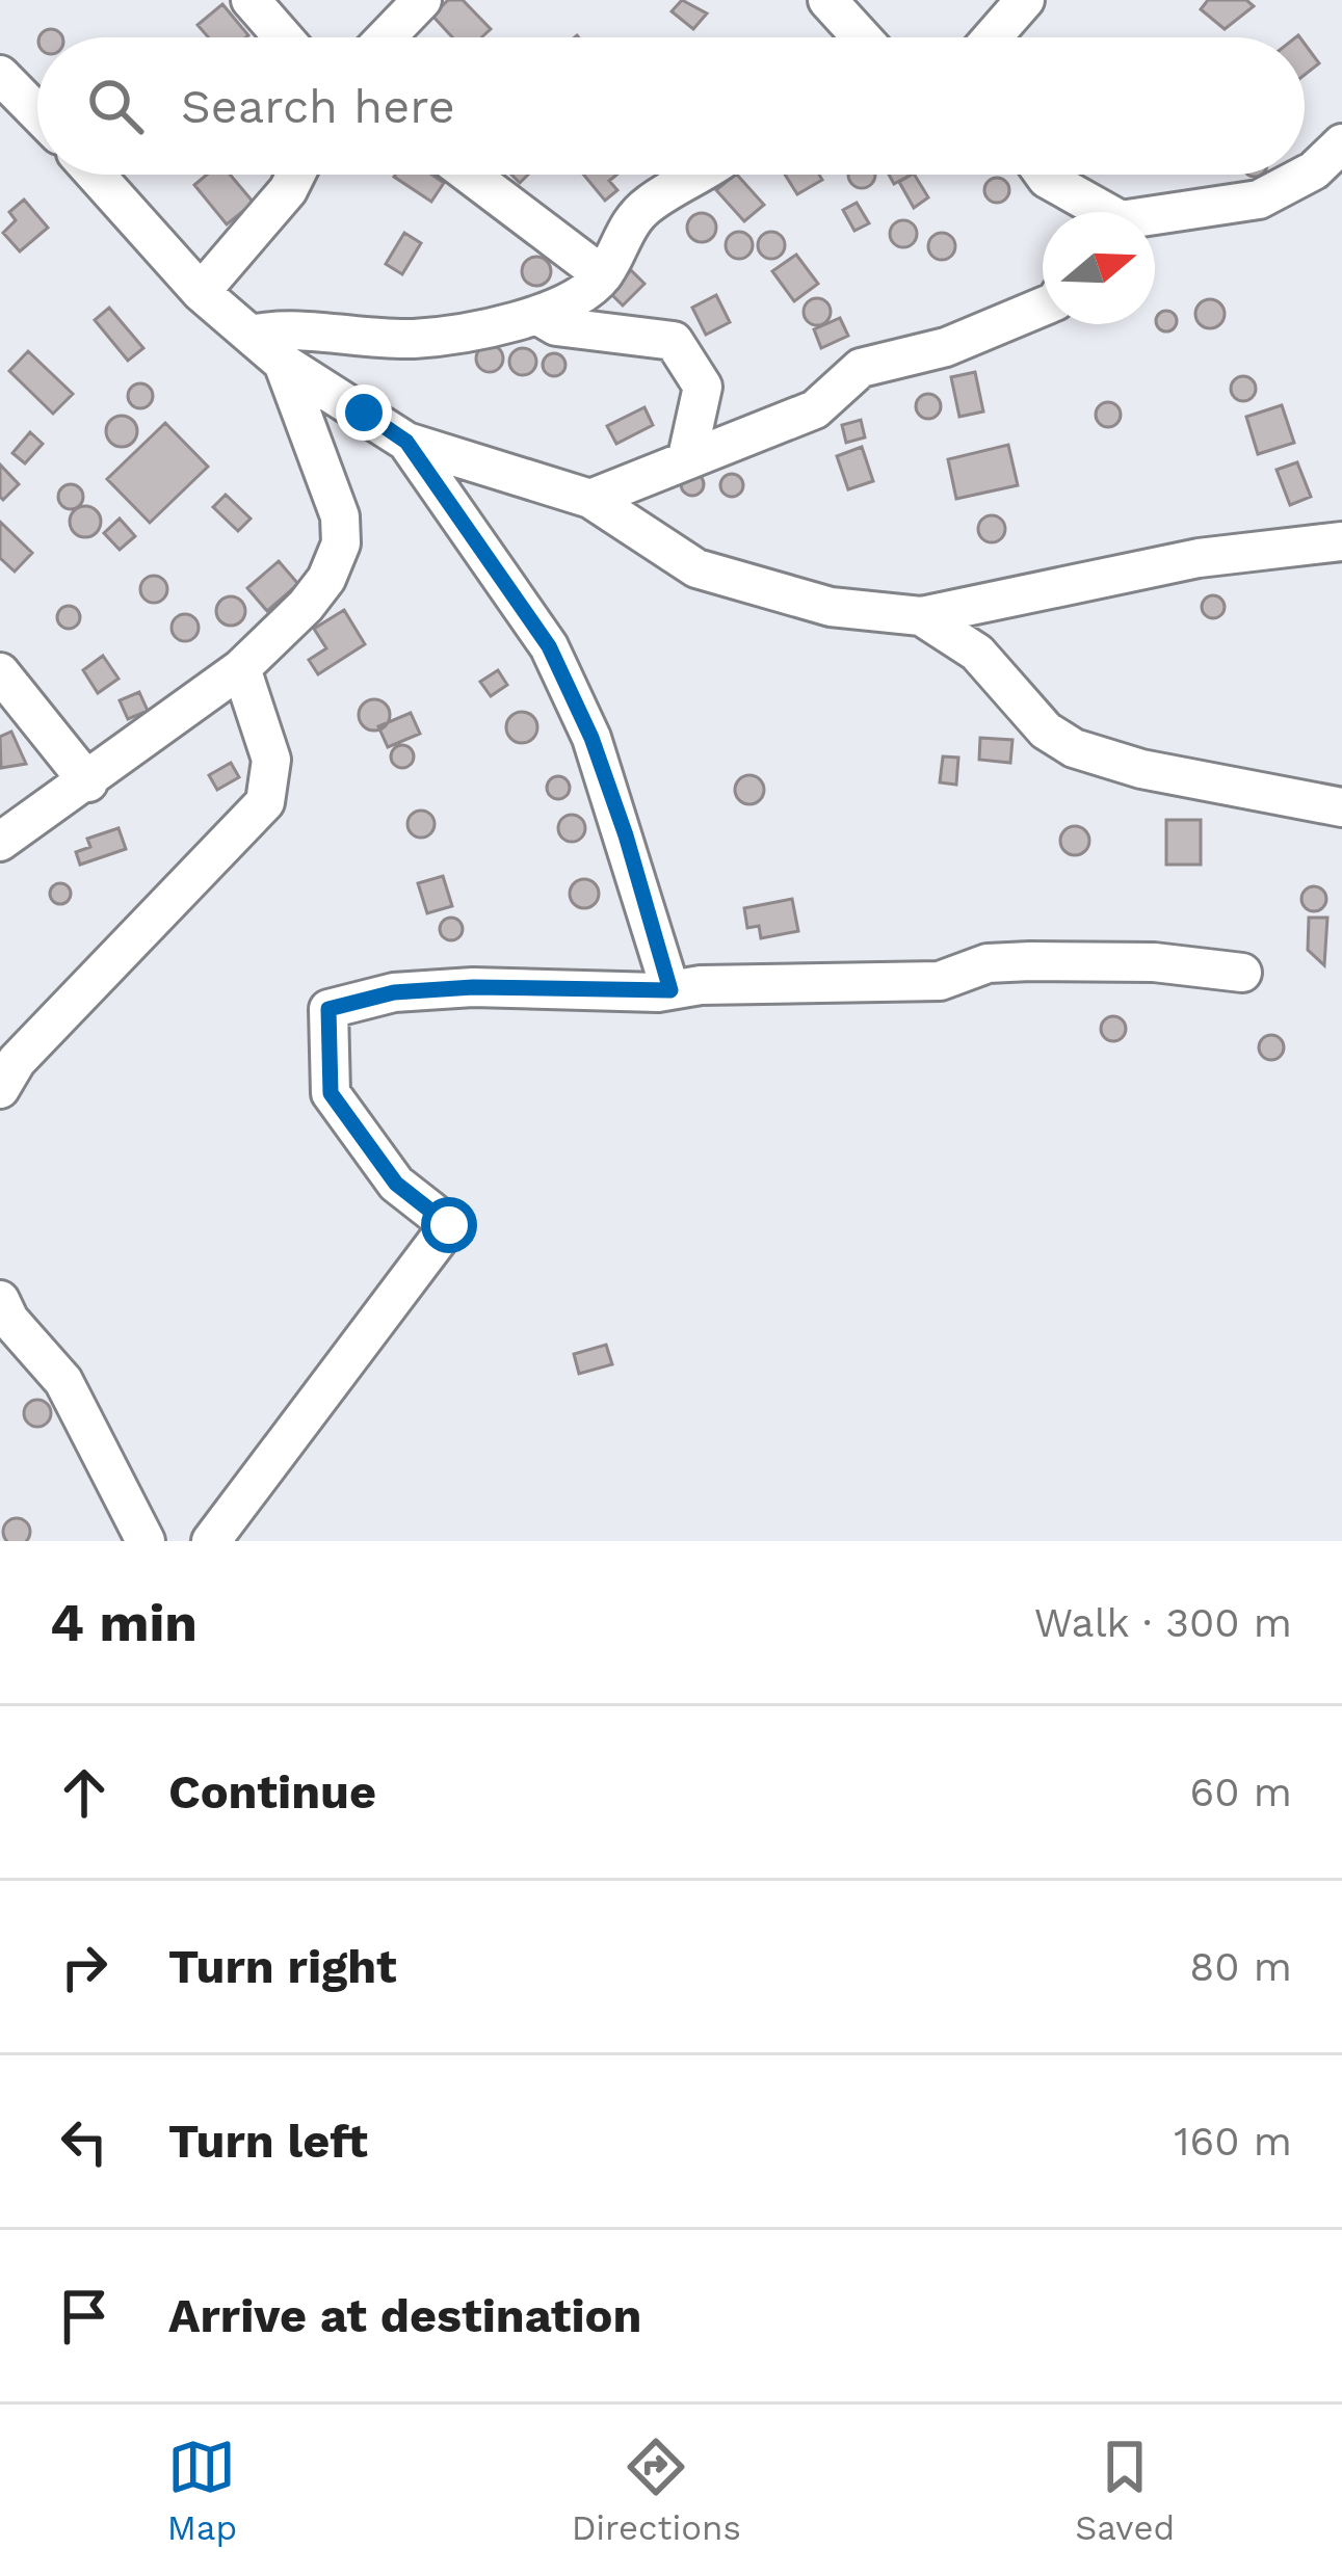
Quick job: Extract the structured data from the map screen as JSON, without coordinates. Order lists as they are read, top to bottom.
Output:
{
  "north": "right",
  "page": {
    "search": "Search here",
    "heading": ["4 min", "Walk · 300 m"],
    "list": [
      ["Continue", "60 m"],
      ["Turn right", "80 m"],
      ["Turn left", "160 m"],
      "Arrive at destination"
    ],
    "nav": ["Map", "Directions", "Saved"]
  }
}
